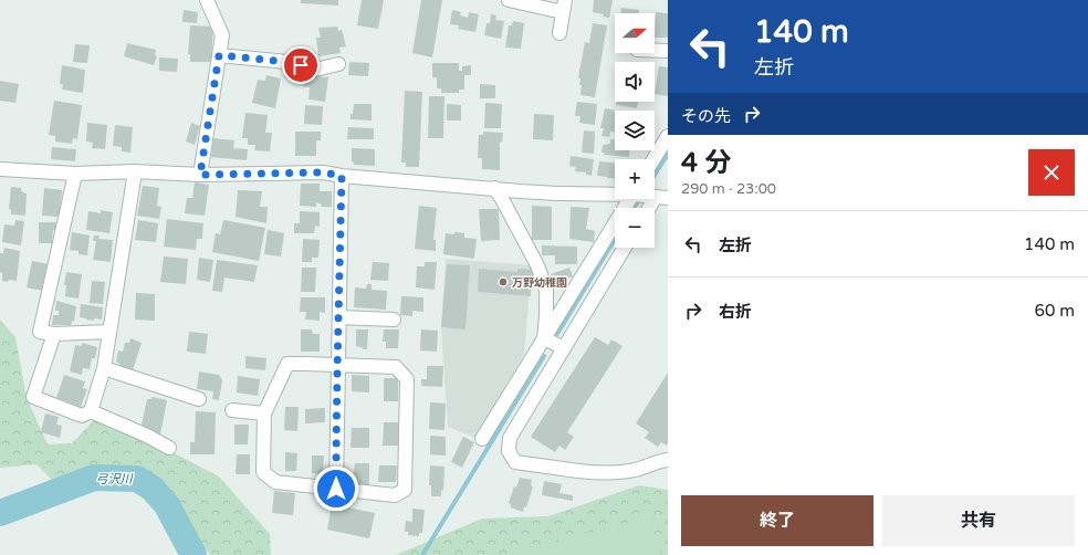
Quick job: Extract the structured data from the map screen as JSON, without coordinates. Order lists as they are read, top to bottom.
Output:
{
  "water": ["弓沢川"],
  "places": ["万野幼稚園"],
  "north": "right",
  "page": {
    "turn": ["140 m", "左折"],
    "map_buttons": ["+", "−"],
    "then": "その先",
    "heading": ["4 分", "290 m · 23:00"],
    "list": [
      {
        "name": "左折",
        "value": "140 m"
      },
      {
        "name": "右折",
        "value": "60 m"
      }
    ],
    "buttons": ["終了", "共有"]
  }
}
